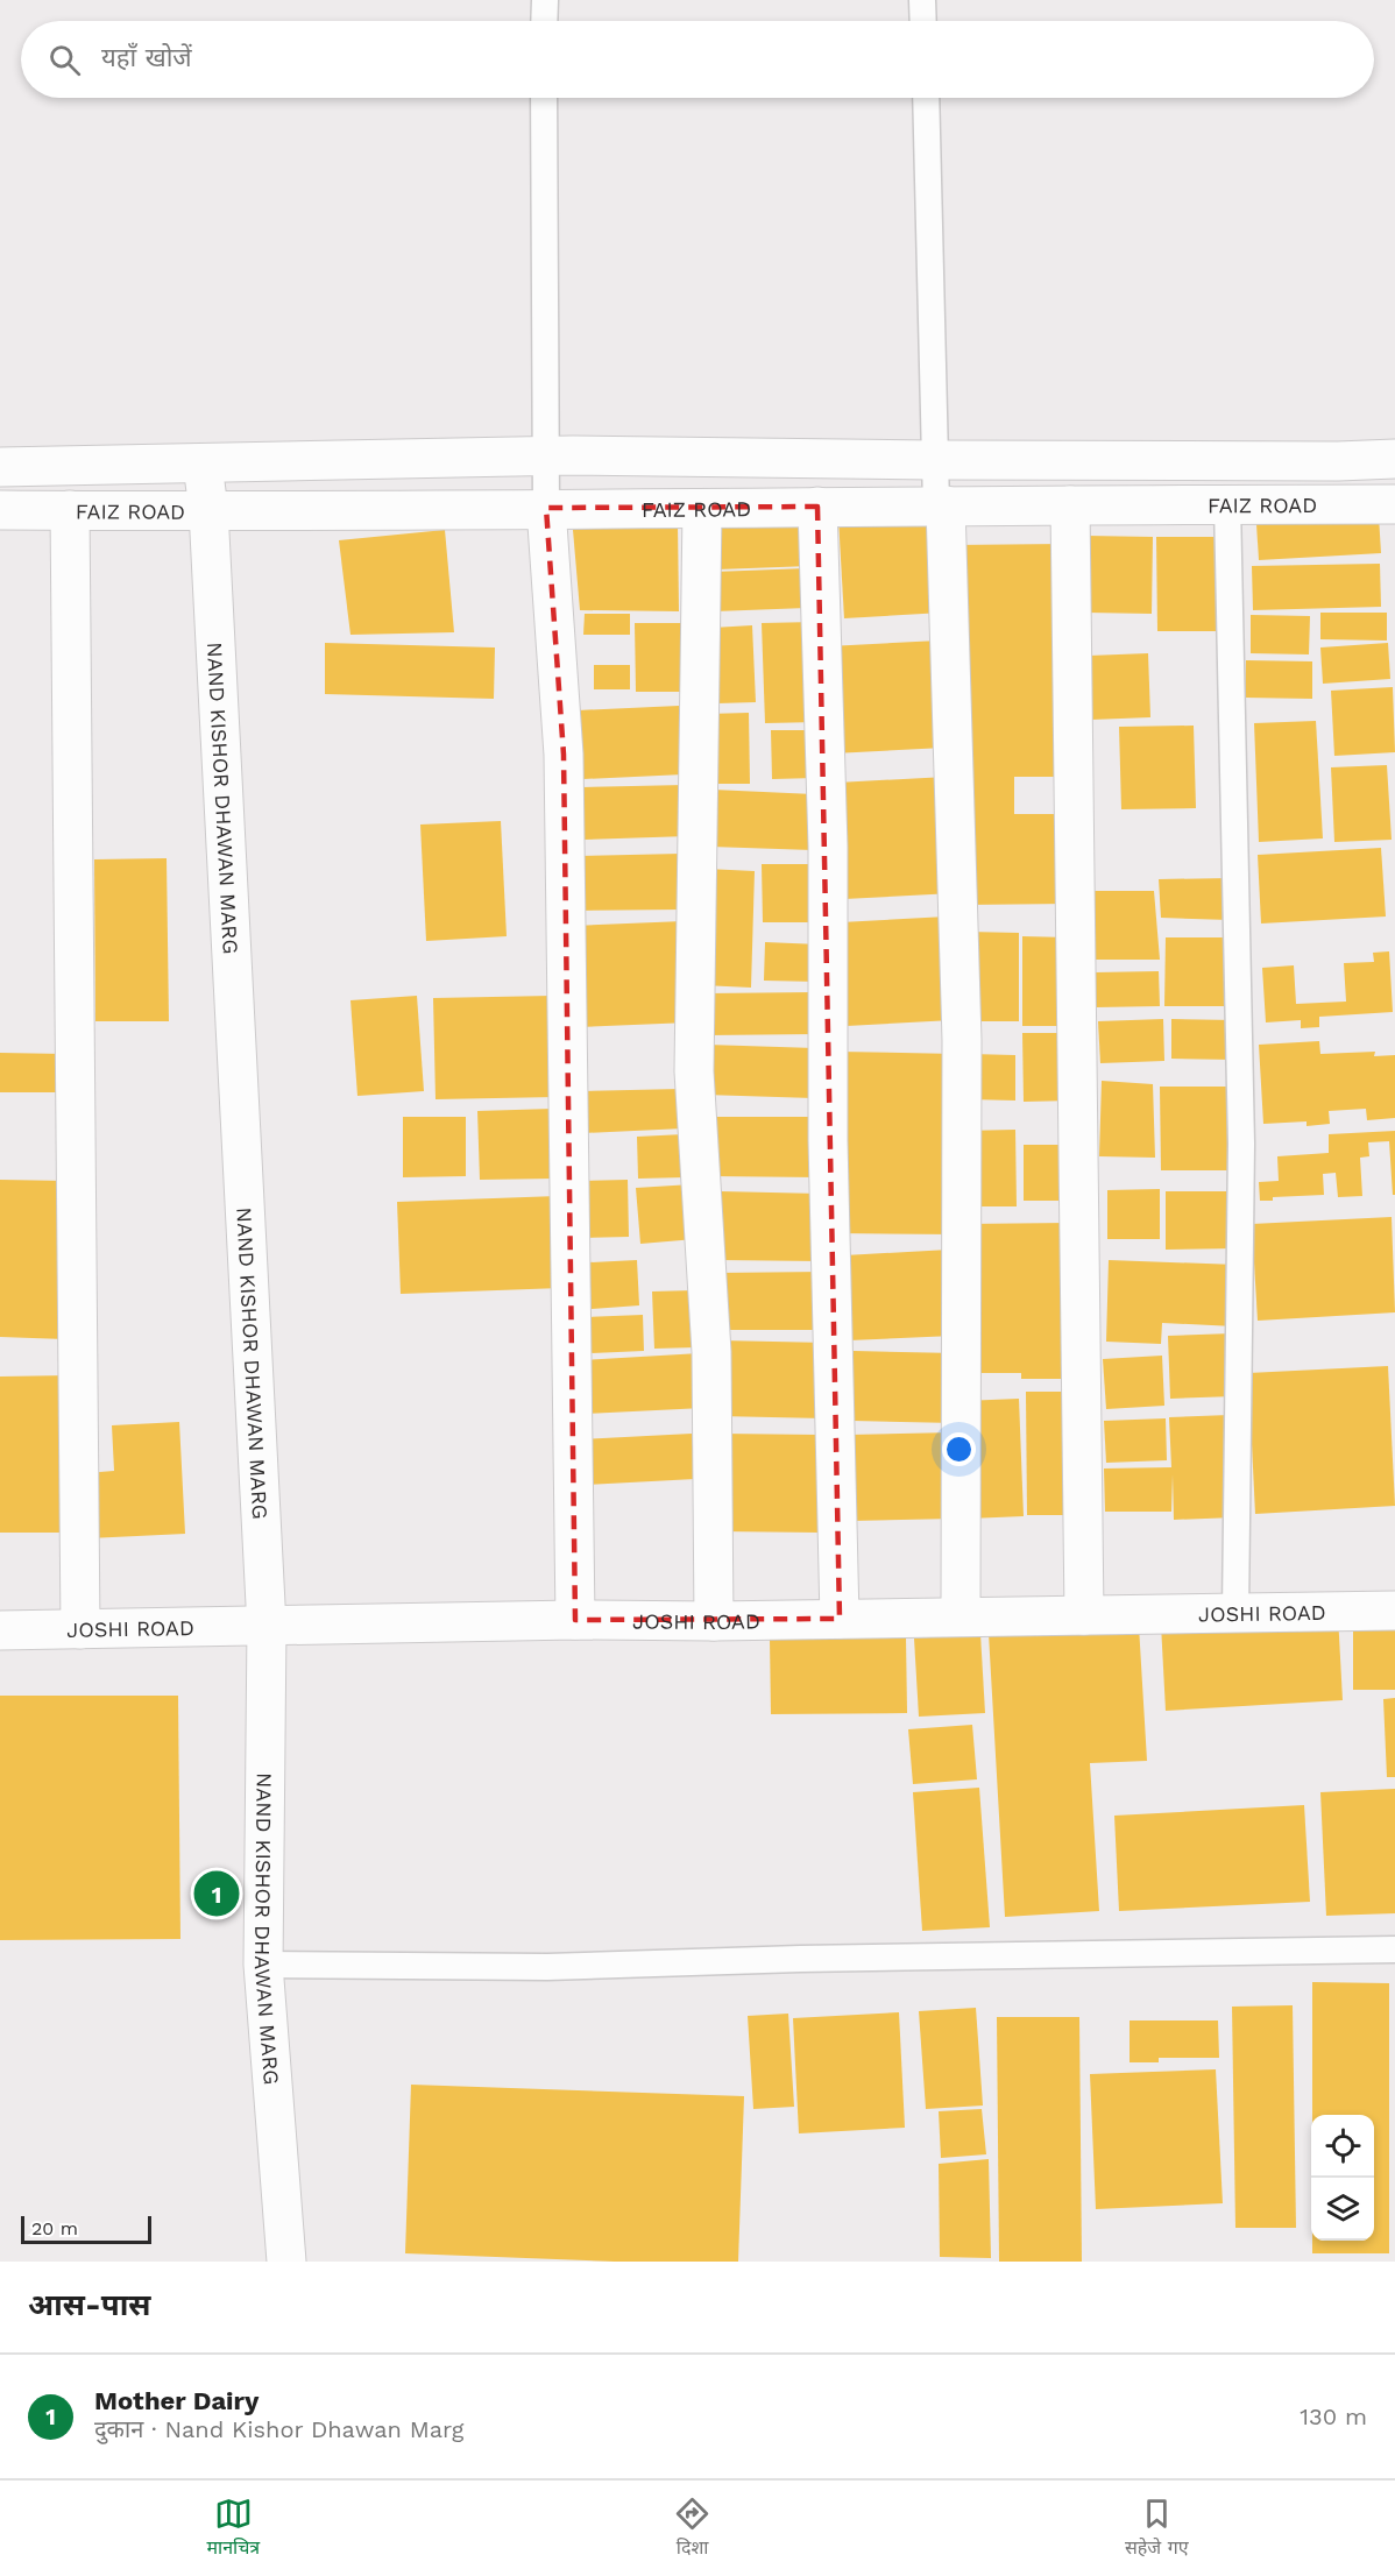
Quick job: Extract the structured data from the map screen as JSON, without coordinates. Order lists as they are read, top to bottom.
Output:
{
  "streets": {
    "street": ["FAIZ ROAD", "NAND KISHOR DHAWAN MARG", "JOSHI ROAD"]
  },
  "crossings": [
    ["FAIZ ROAD", "NAND KISHOR DHAWAN MARG"],
    ["NAND KISHOR DHAWAN MARG", "JOSHI ROAD"]
  ],
  "scale_bar": "20 m",
  "page": {
    "search": "यहाँ खोजें",
    "pins": "1",
    "scale": "20 m",
    "heading": "आस-पास",
    "list": [
      {
        "mark": "1",
        "name": "Mother Dairy",
        "note": "दुकान · Nand Kishor Dhawan Marg",
        "value": "130 m"
      }
    ],
    "nav": ["मानचित्र", "दिशा", "सहेजे गए"]
  }
}
